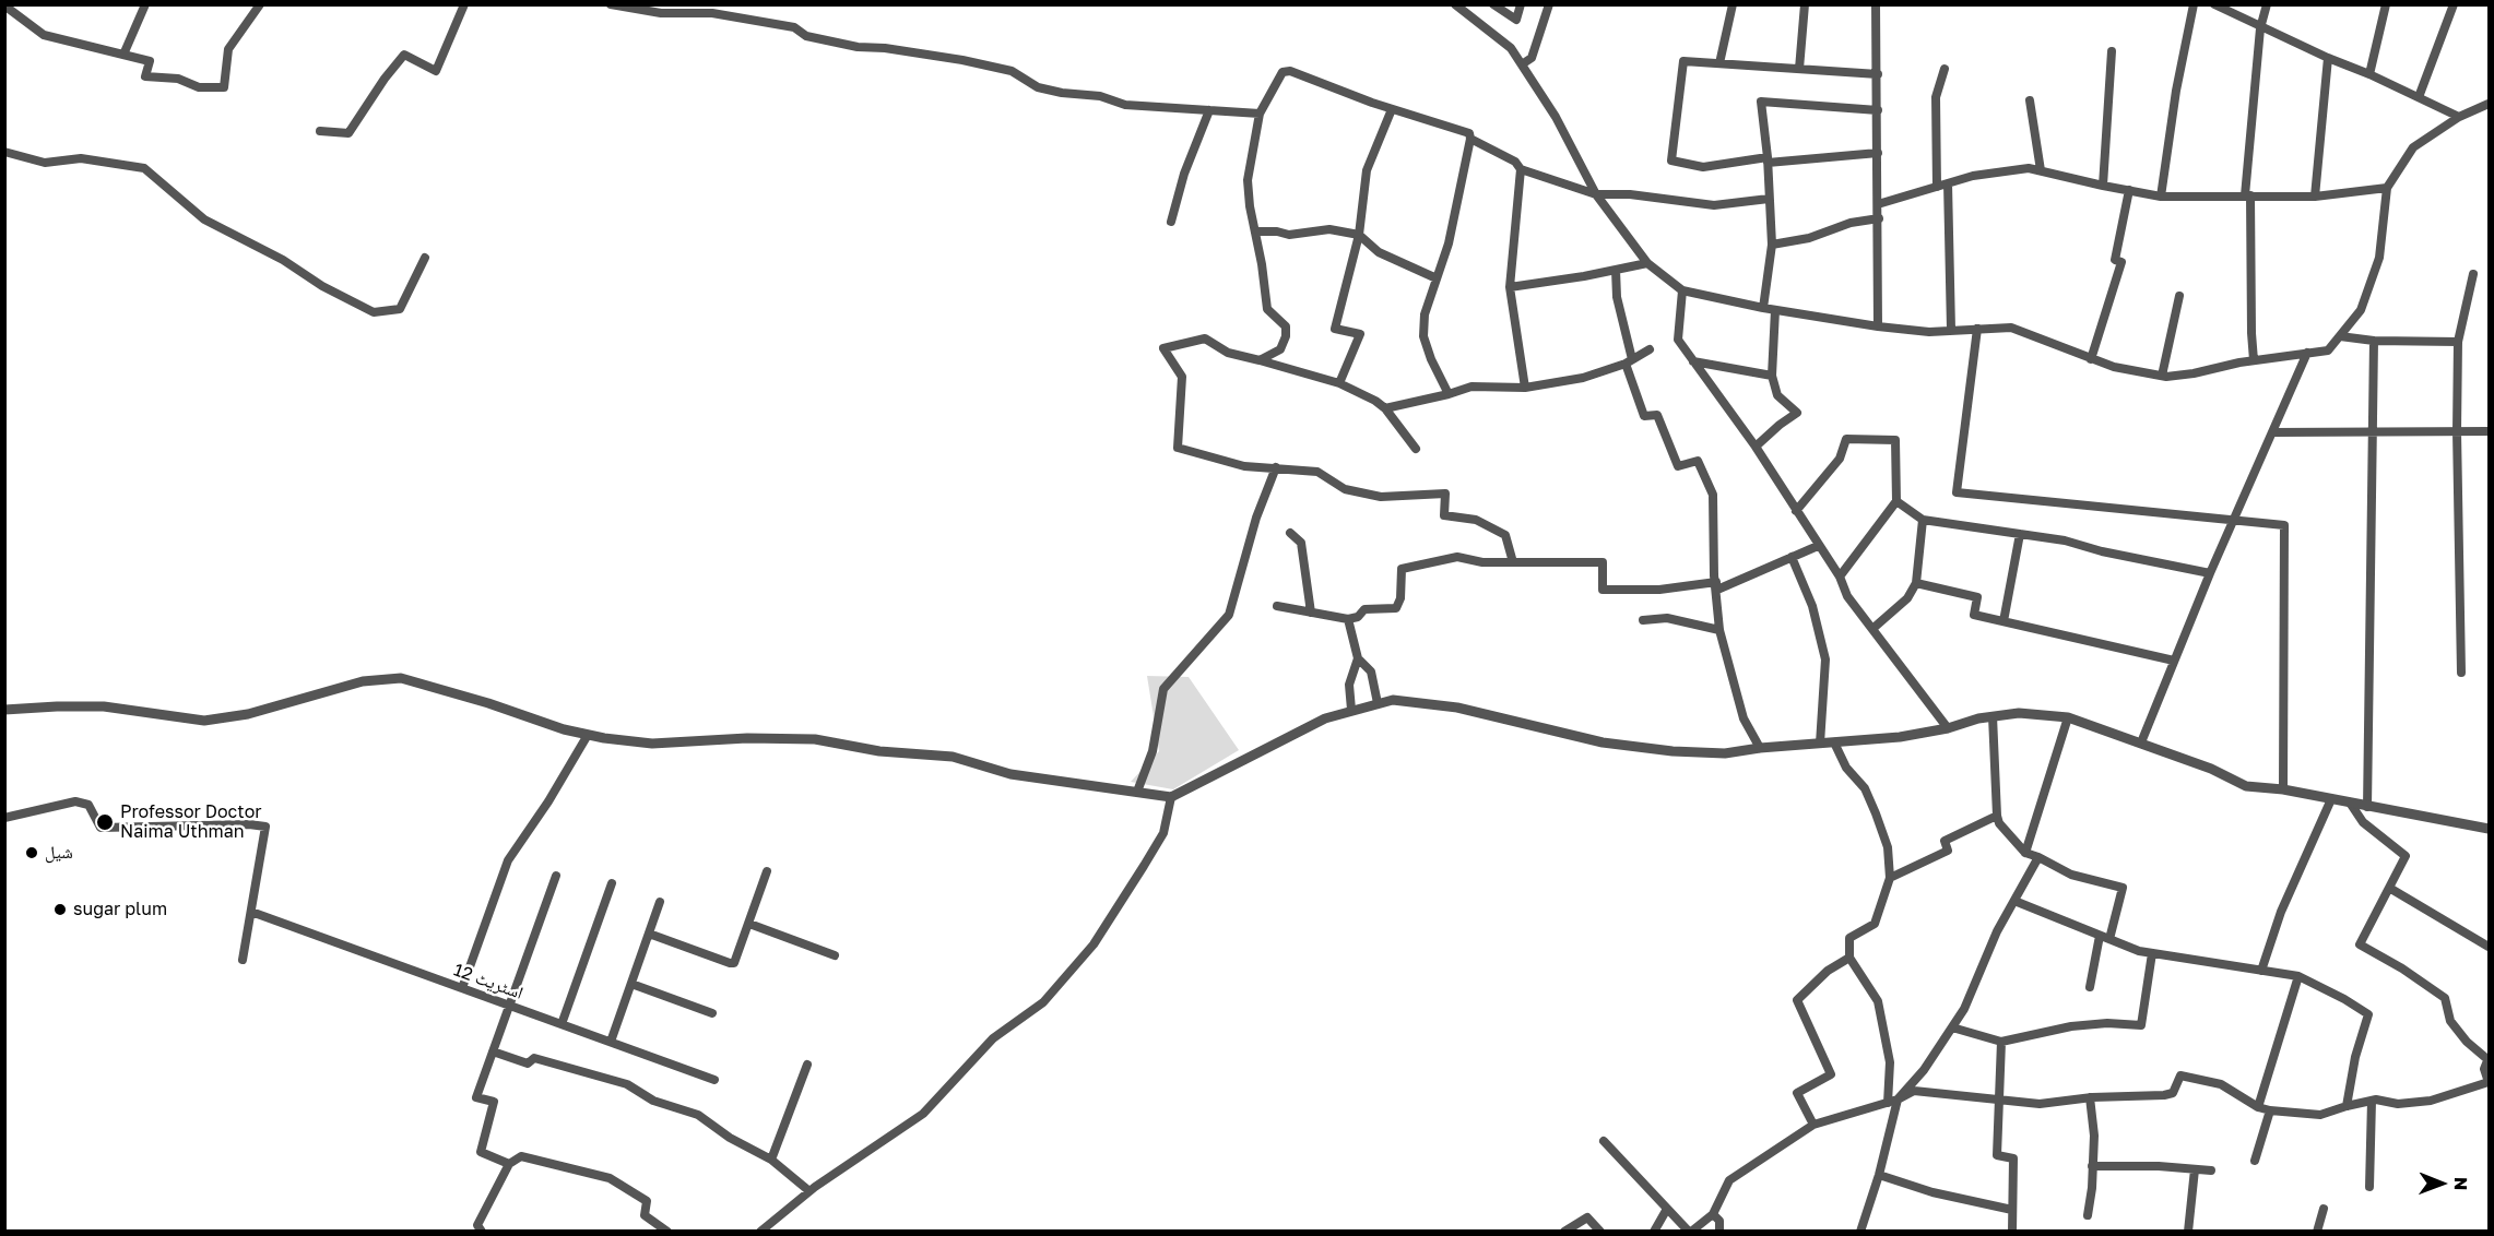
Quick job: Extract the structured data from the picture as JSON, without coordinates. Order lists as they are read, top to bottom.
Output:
{
  "streets": {
    "street": ["اسٹریٹ 12"]
  },
  "places": ["Professor Doctor Naima Uthman", "شیل", "sugar plum"],
  "north": "right"
}
